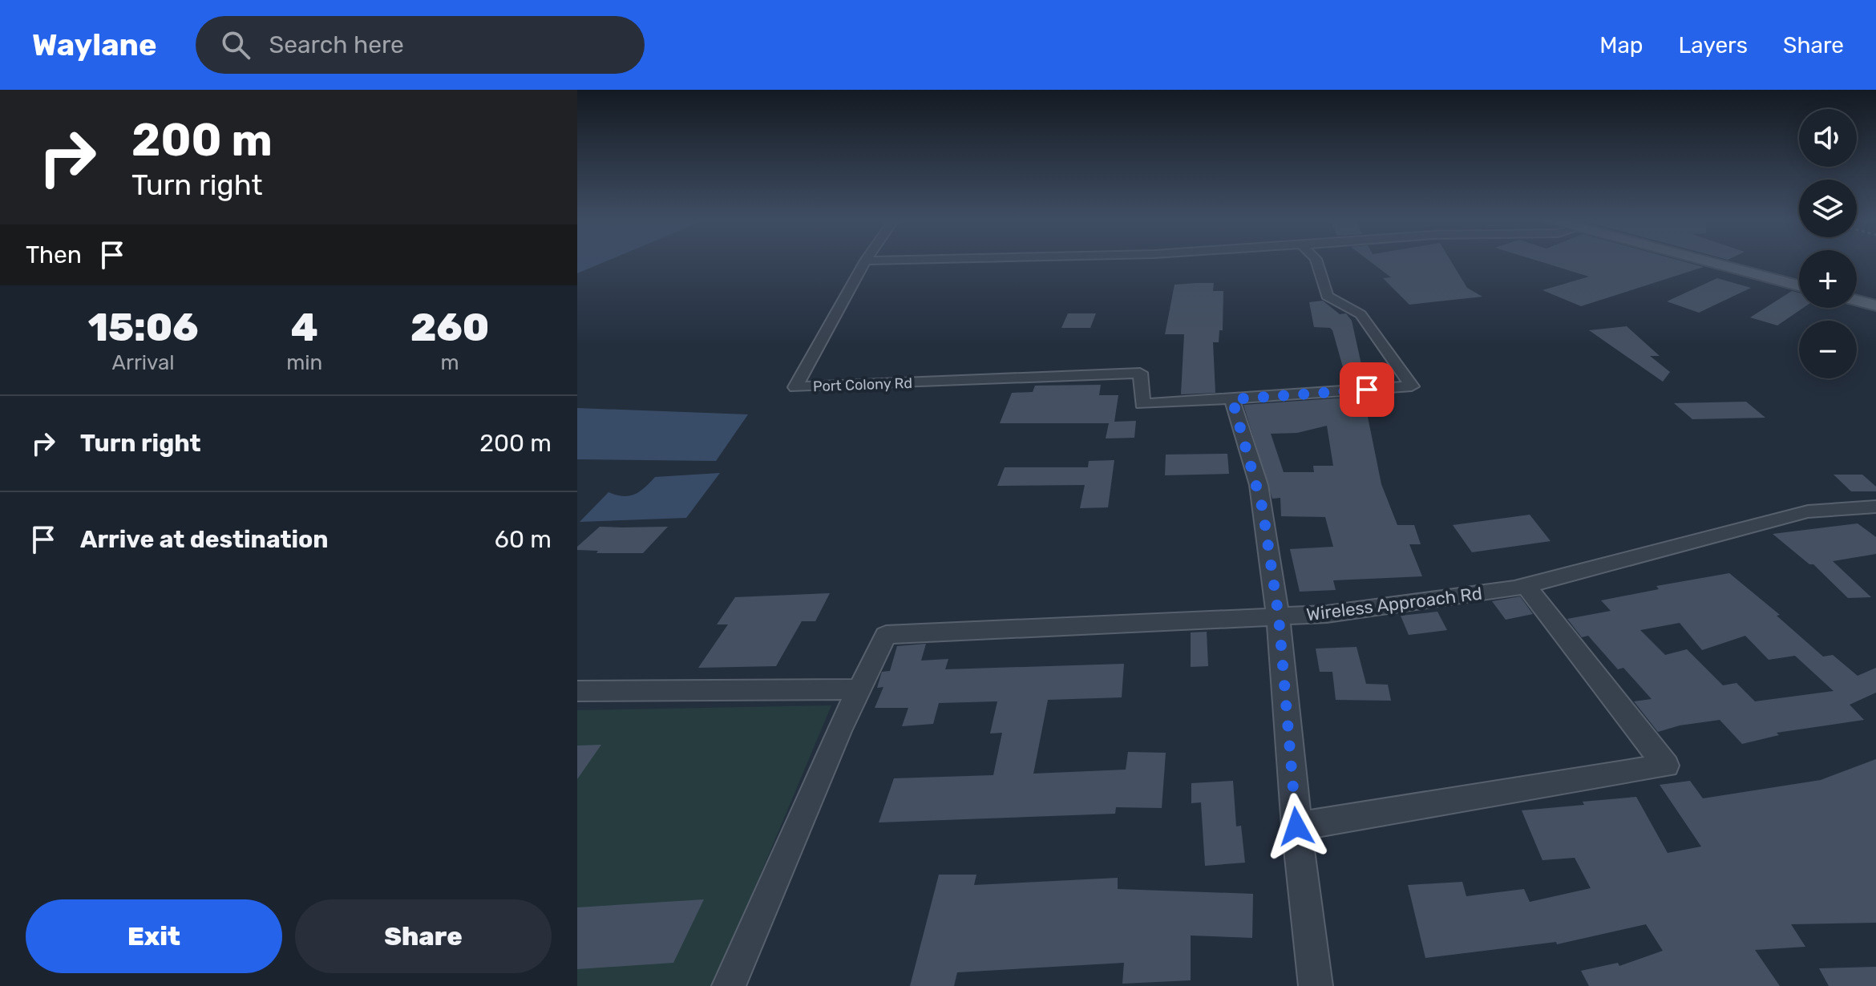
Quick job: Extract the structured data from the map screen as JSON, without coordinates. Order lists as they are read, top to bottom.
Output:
{
  "streets": {
    "street": ["Port Colony Rd", "Wireless Approach Rd"]
  },
  "page": {
    "header": "Waylane",
    "search": "Search here",
    "nav": ["Map", "Layers", "Share"],
    "turn": ["200 m", "Turn right"],
    "map_buttons": ["+", "−"],
    "then": "Then",
    "eta": [
      "15:06",
      "Arrival",
      "4",
      "min",
      "260",
      "m"
    ],
    "list": [
      {
        "name": "Turn right",
        "value": "200 m"
      },
      {
        "name": "Arrive at destination",
        "value": "60 m"
      }
    ],
    "buttons": ["Exit", "Share"]
  }
}
